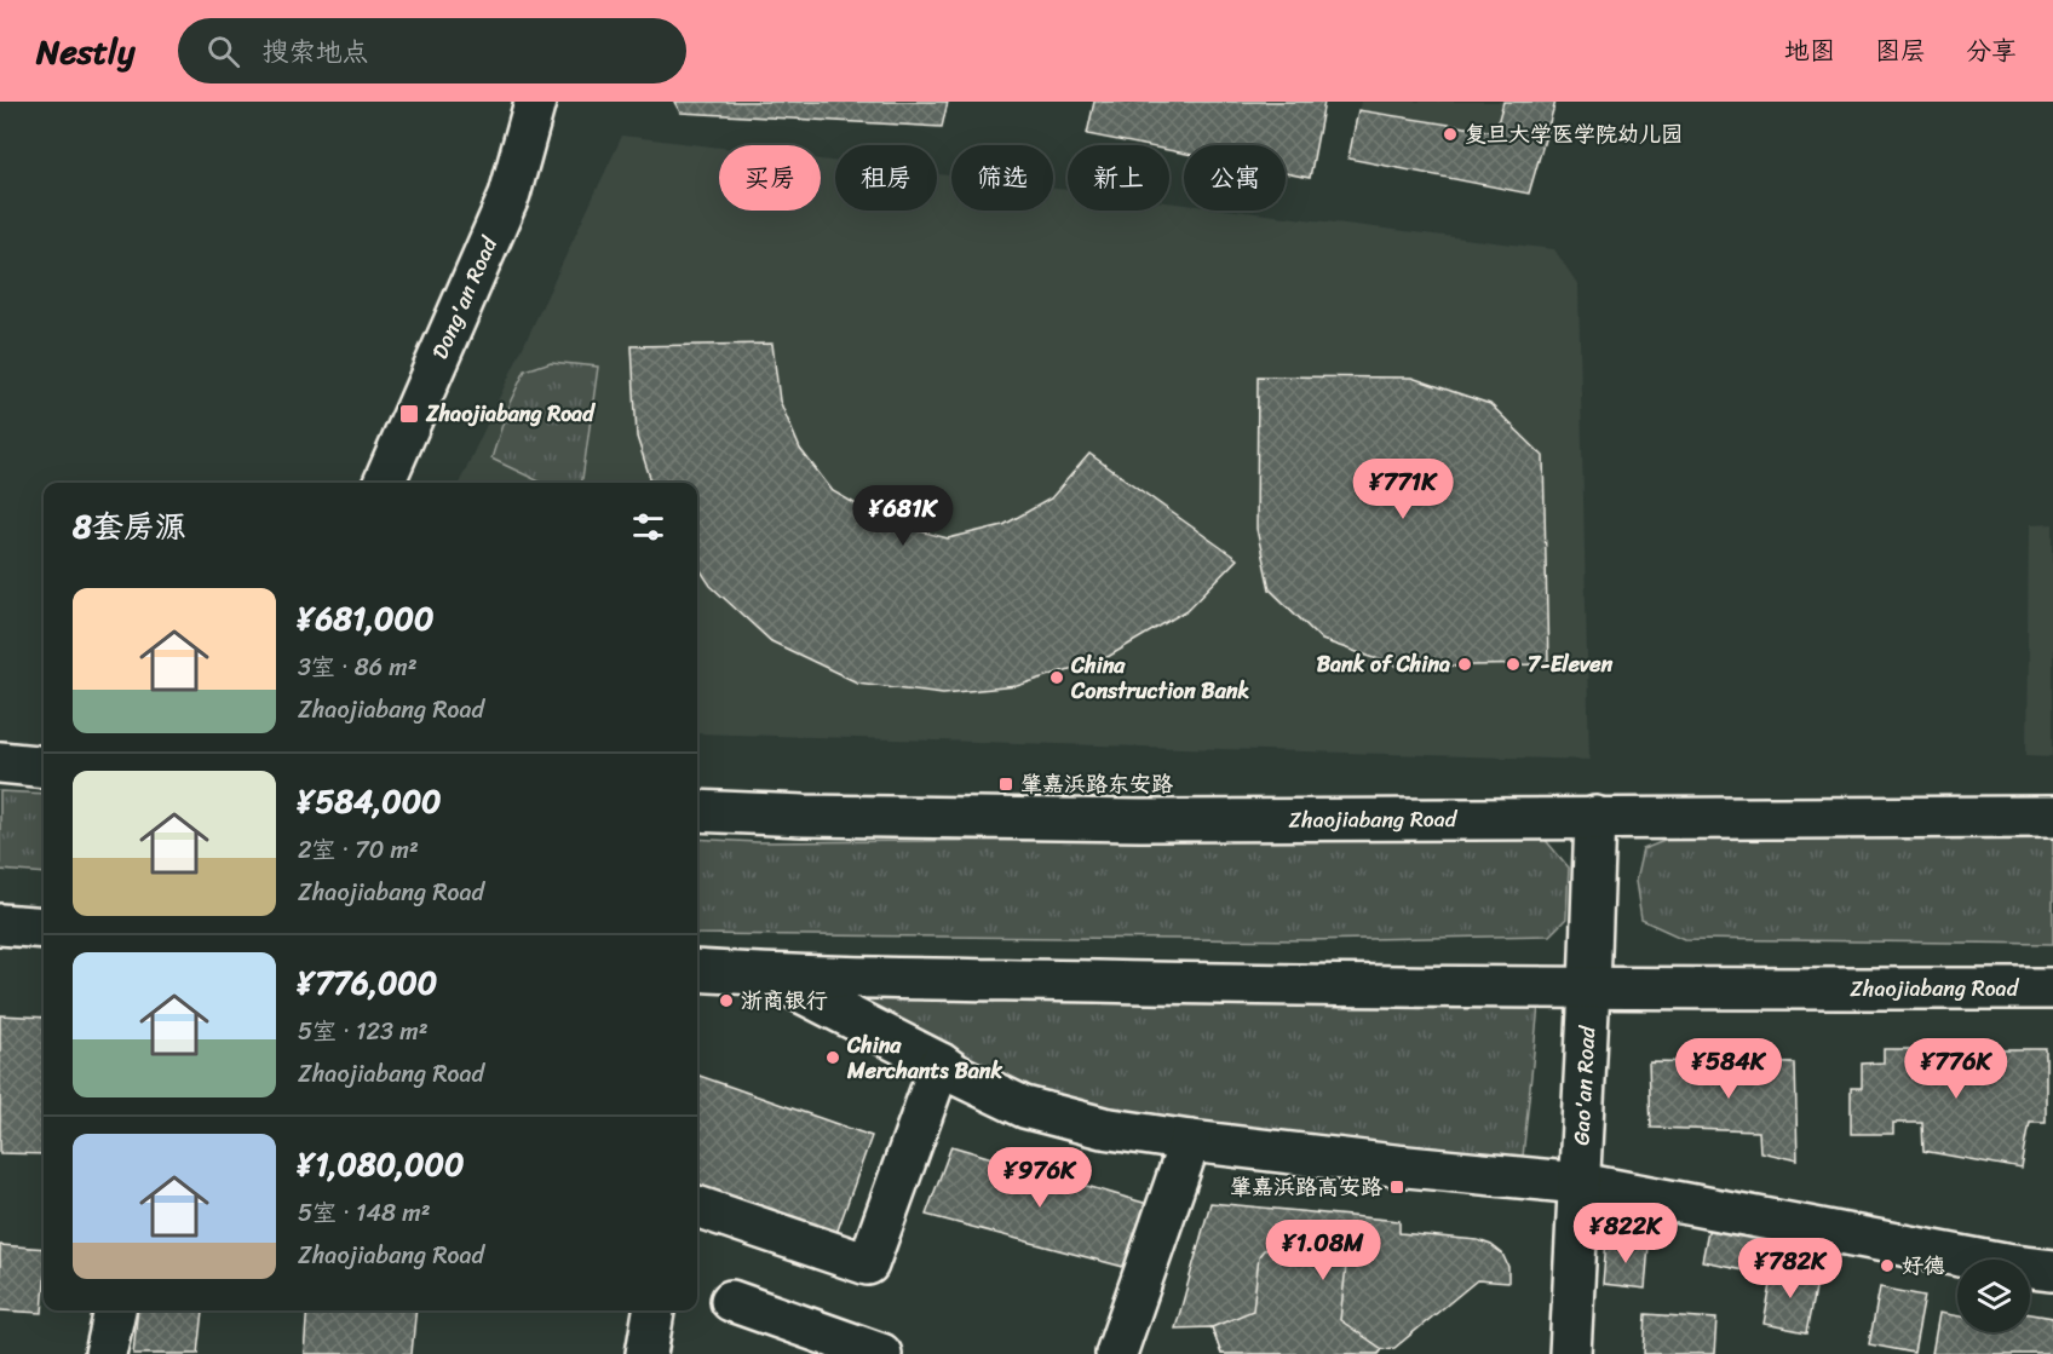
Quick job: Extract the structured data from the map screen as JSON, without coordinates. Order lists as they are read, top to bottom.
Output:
{
  "streets": {
    "main road": ["Dong'an Road", "Zhaojiabang Road", "Gao'an Road"]
  },
  "crossings": [
    ["Zhaojiabang Road", "Gao'an Road"]
  ],
  "places": {
    "other": [
      "复旦大学医学院幼儿园",
      "Bank of China",
      "7-Eleven",
      "China Construction Bank",
      "浙商银行",
      "China Merchants Bank",
      "好德"
    ],
    "transit": ["Zhaojiabang Road", "肇嘉浜路东安路", "肇嘉浜路高安路"]
  },
  "page": {
    "header": "Nestly",
    "search": "搜索地点",
    "nav": ["地图", "图层", "分享"],
    "chip": [
      "买房",
      "租房",
      "筛选",
      "新上",
      "公寓"
    ],
    "price": [
      "¥771K",
      "¥681K",
      "¥584K",
      "¥776K",
      "¥976K",
      "¥822K",
      "¥1.08M",
      "¥782K"
    ],
    "heading": "8套房源",
    "list": [
      {
        "name": "¥681,000",
        "note": "3室 · 86 m² · Zhaojiabang Road"
      },
      {
        "name": "¥584,000",
        "note": "2室 · 70 m² · Zhaojiabang Road"
      },
      {
        "name": "¥776,000",
        "note": "5室 · 123 m² · Zhaojiabang Road"
      },
      {
        "name": "¥1,080,000",
        "note": "5室 · 148 m² · Zhaojiabang Road"
      }
    ]
  }
}
